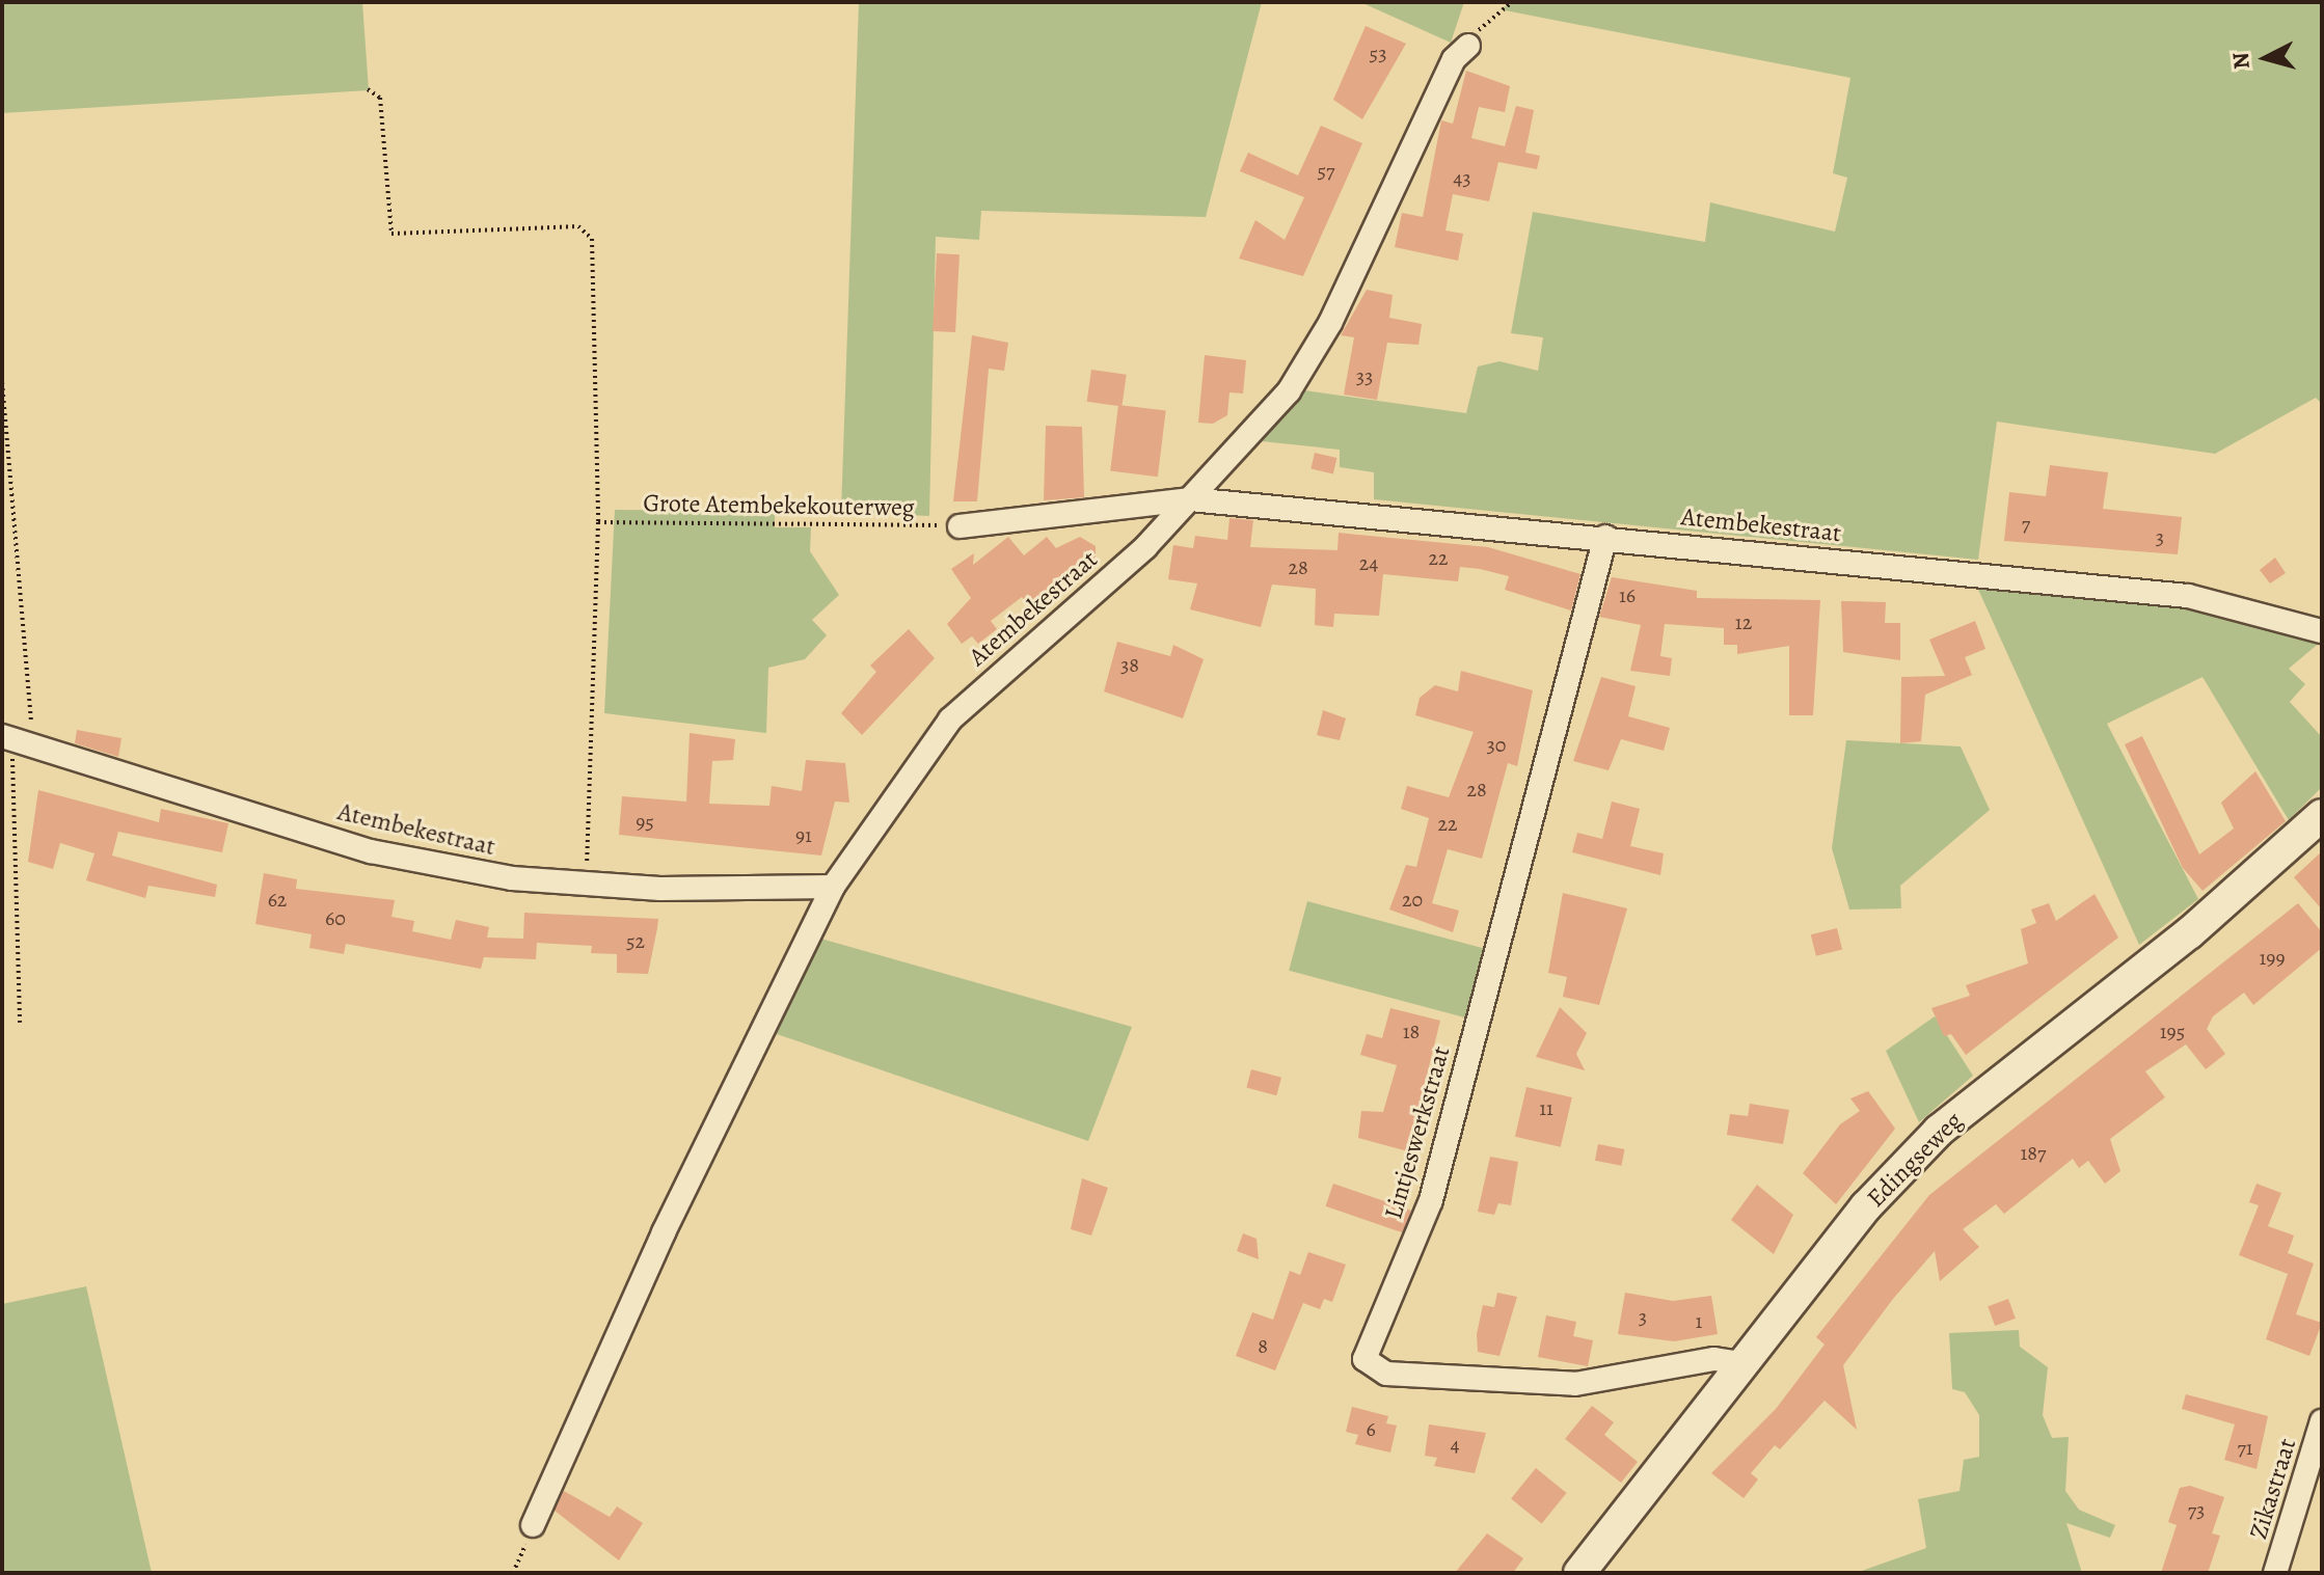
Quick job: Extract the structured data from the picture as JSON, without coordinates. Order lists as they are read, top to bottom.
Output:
{
  "streets": {
    "main road": ["Edingseweg"],
    "street": ["Atembekestraat", "Lintjeswerkstraat", "Zikastraat"],
    "path": ["Grote Atembekekouterweg"]
  },
  "crossings": [
    ["Grote Atembekekouterweg", "Atembekestraat"],
    ["Atembekestraat", "Lintjeswerkstraat"],
    ["Lintjeswerkstraat", "Edingseweg"]
  ],
  "house_numbers": [
    "53",
    "57",
    "43",
    "33",
    "7",
    "3",
    "22",
    "24",
    "28",
    "16",
    "12",
    "38",
    "30",
    "28",
    "95",
    "22",
    "91",
    "62",
    "20",
    "60",
    "52",
    "199",
    "18",
    "195",
    "11",
    "187",
    "3",
    "1",
    "8",
    "6",
    "4",
    "71",
    "73"
  ],
  "north": "left"
}
